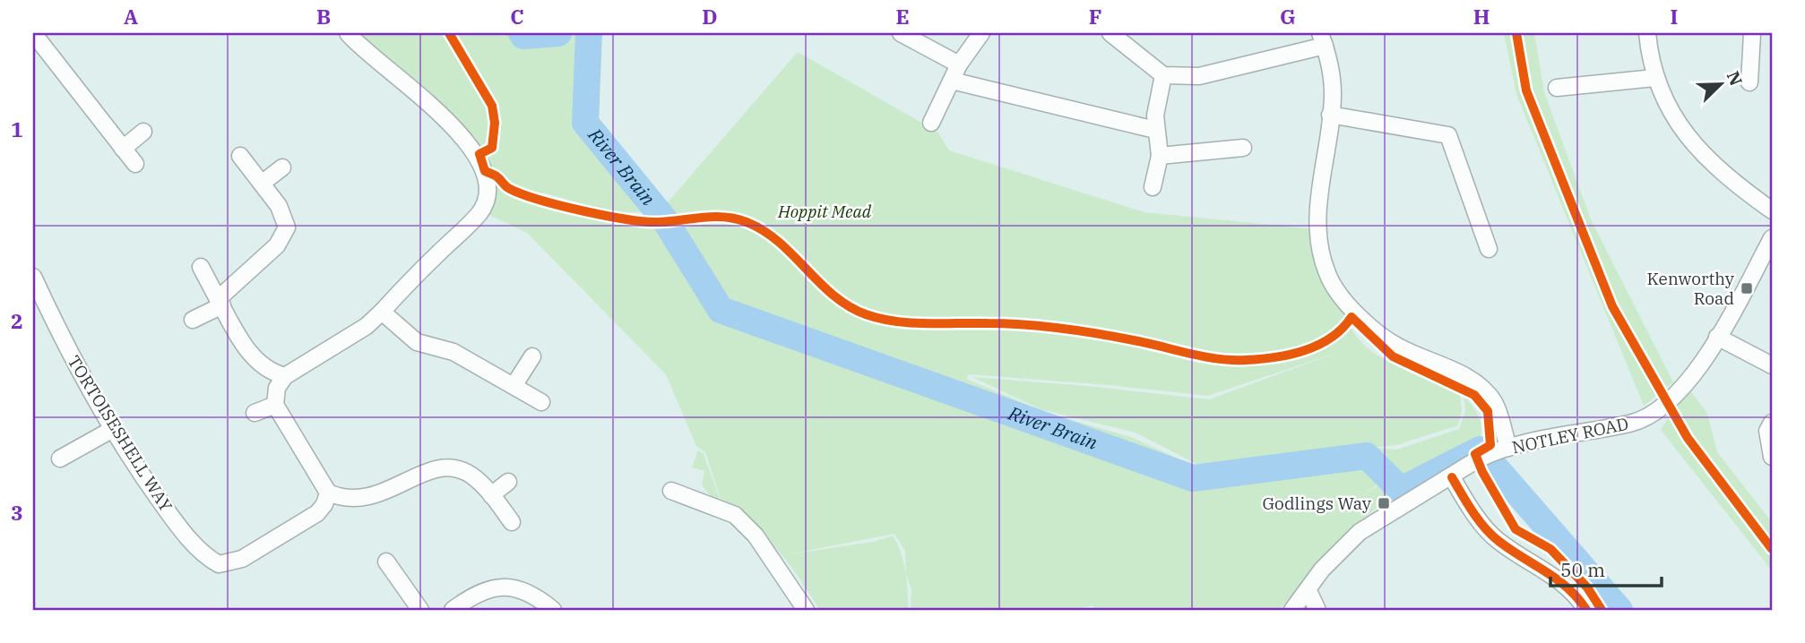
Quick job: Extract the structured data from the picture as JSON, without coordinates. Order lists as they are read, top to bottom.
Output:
{
  "streets": {
    "street": ["TORTOISESHELL WAY", "NOTLEY ROAD"]
  },
  "water": ["River Brain"],
  "parks": ["Hoppit Mead"],
  "places": {
    "transit": ["Kenworthy Road", "Godlings Way"]
  },
  "scale_bar": "50 m",
  "north": "top right",
  "grid": {
    "columns": [
      "A",
      "B",
      "C",
      "D",
      "E",
      "F",
      "G",
      "H",
      "I"
    ],
    "rows": ["1", "2", "3"]
  }
}
